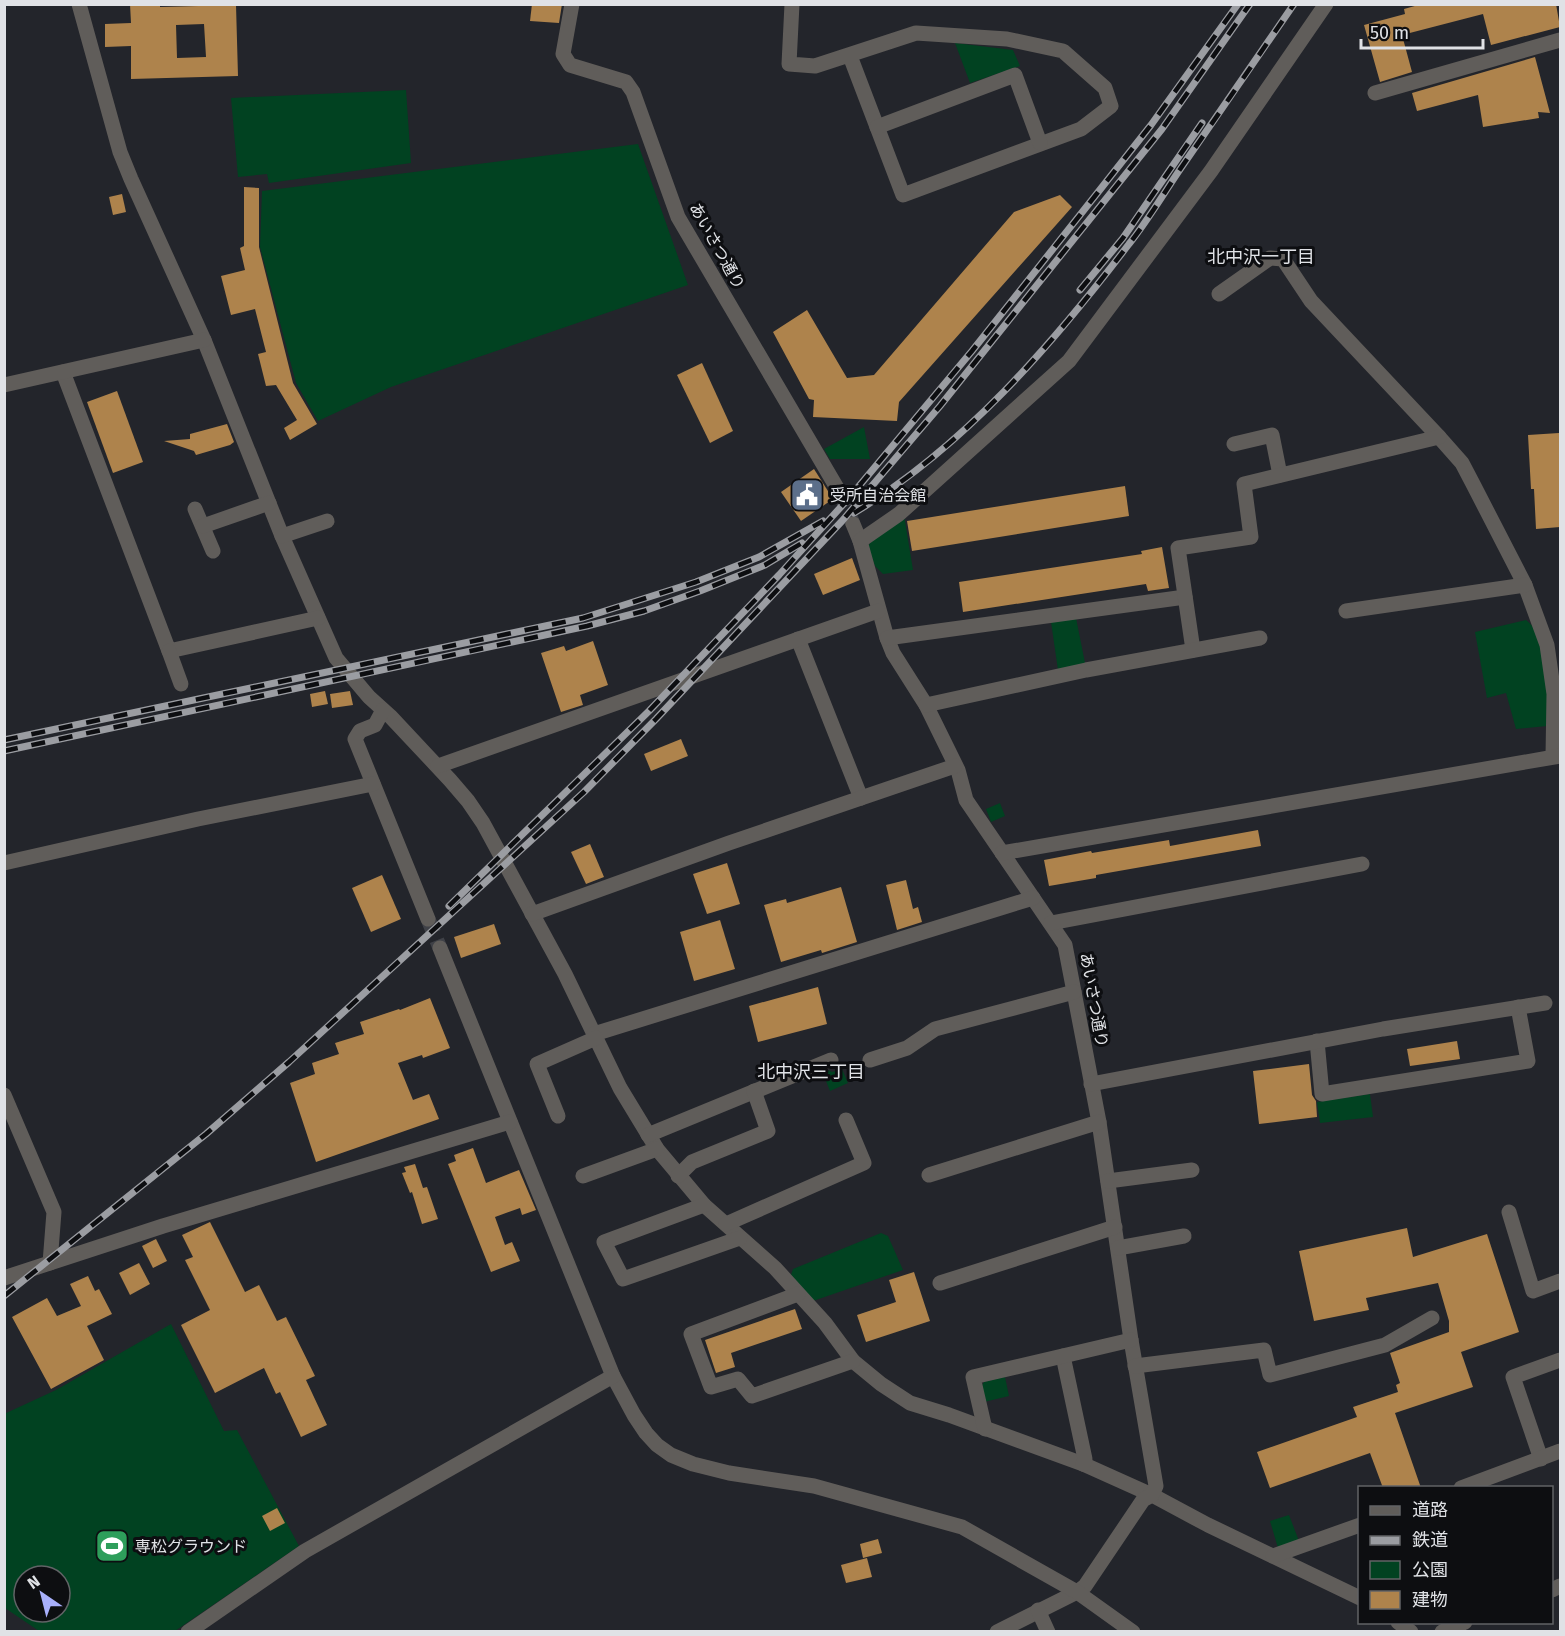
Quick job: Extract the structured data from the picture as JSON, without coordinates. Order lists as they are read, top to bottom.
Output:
{
  "streets": {
    "street": ["あいさつ通り"]
  },
  "districts": ["北中沢一丁目", "北中沢三丁目"],
  "places": {
    "public building": ["受所自治会館"],
    "sports": ["専松グラウンド"]
  },
  "legend": [
    "道路",
    "鉄道",
    "公園",
    "建物"
  ],
  "scale_bar": "50 m",
  "north": "top left"
}
